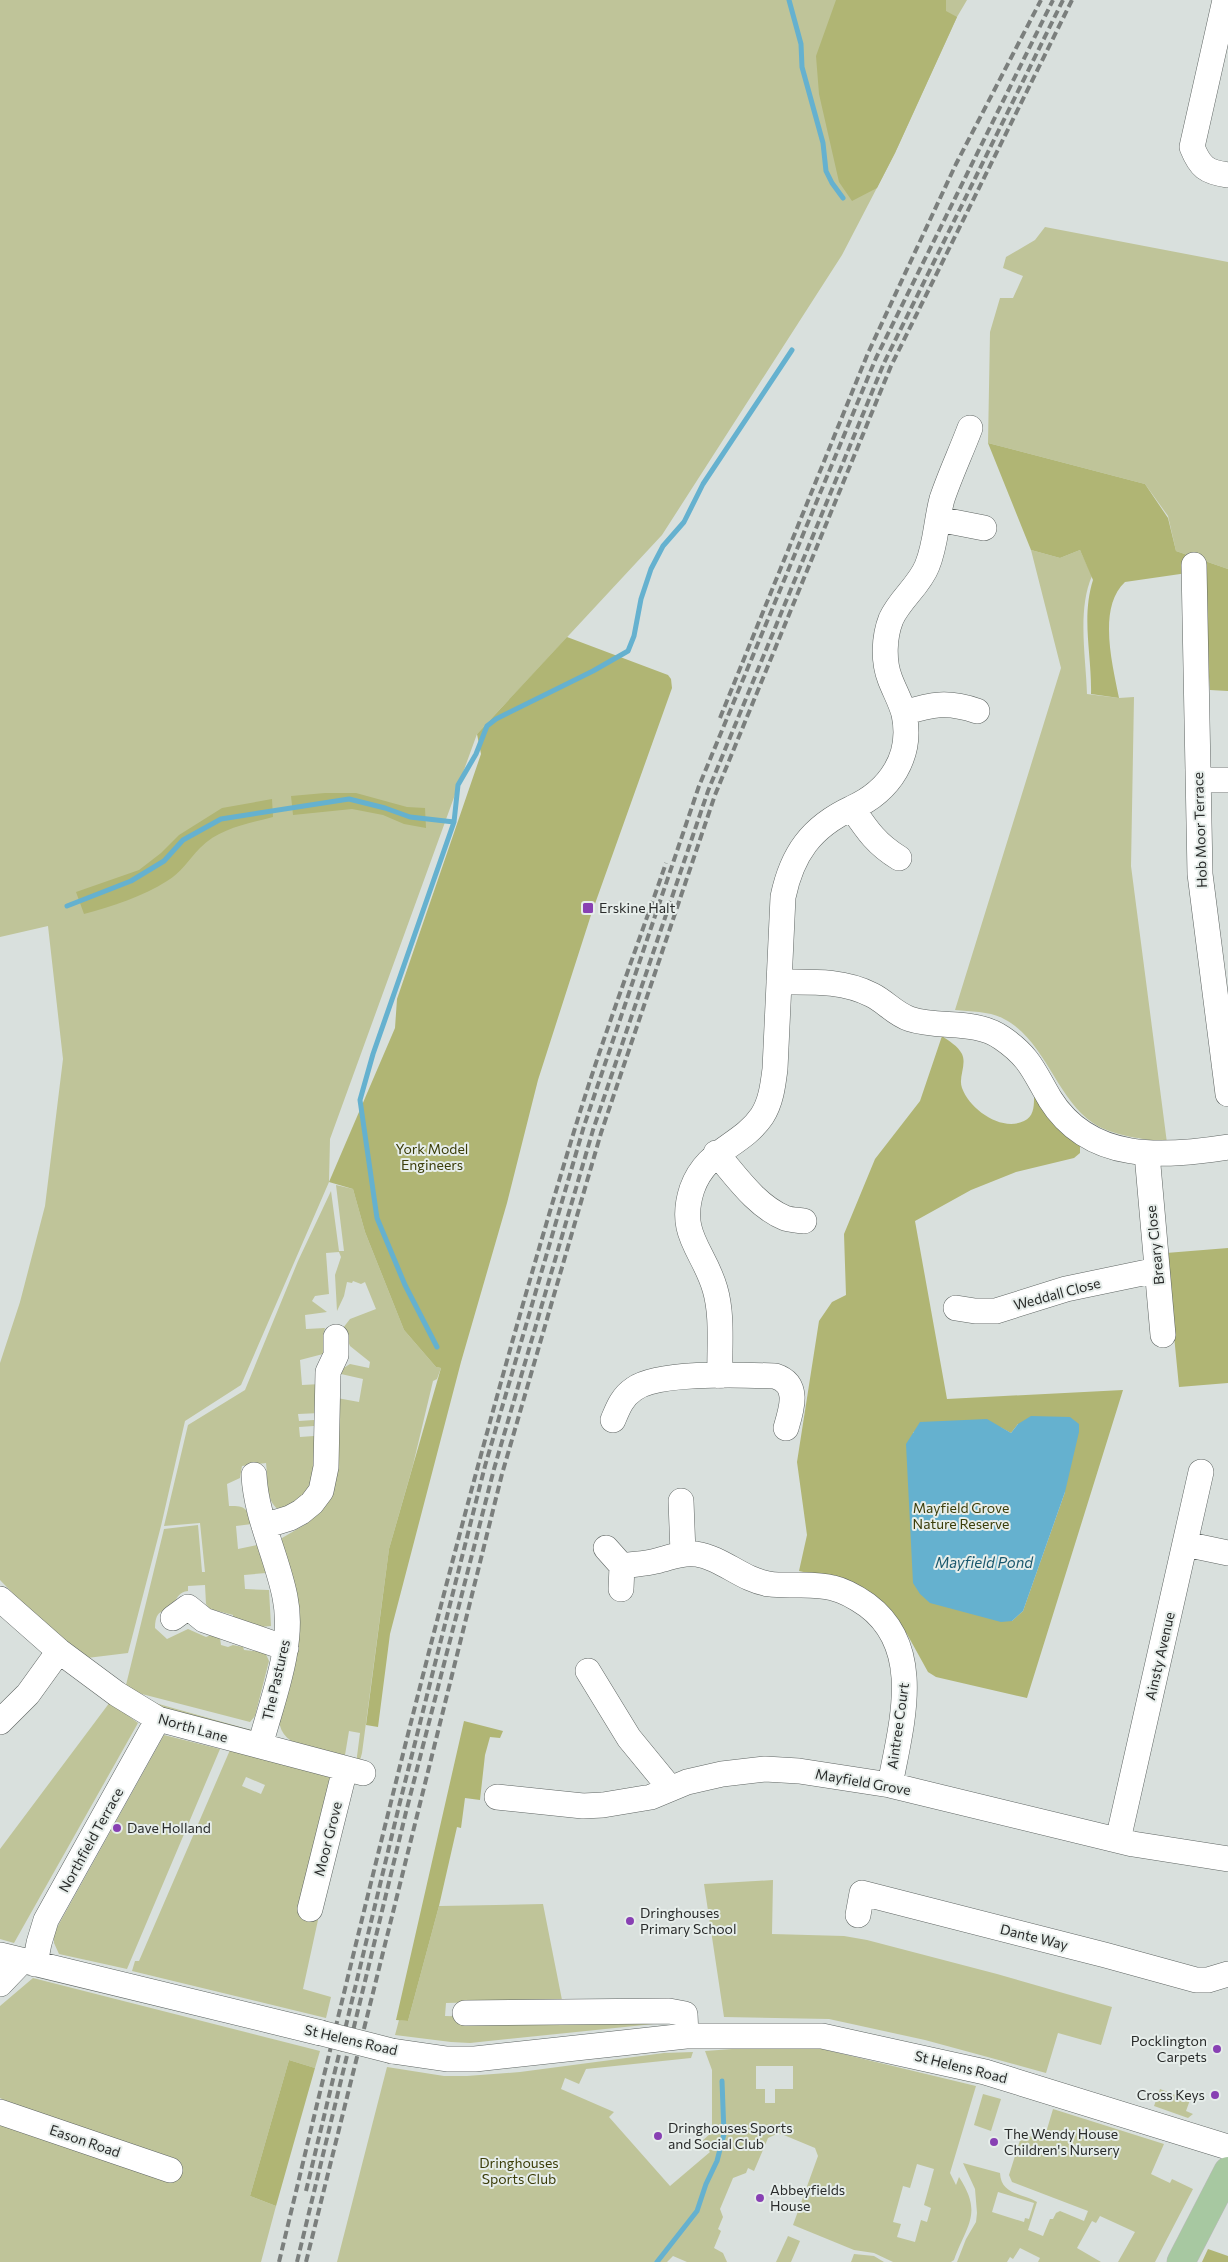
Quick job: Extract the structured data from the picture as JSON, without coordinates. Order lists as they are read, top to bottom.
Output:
{
  "streets": {
    "street": [
      "Hob Moor Terrace",
      "Breary Close",
      "Weddall Close",
      "Ainsty Avenue",
      "The Pastures",
      "Aintree Court",
      "North Lane",
      "Mayfield Grove",
      "Moor Grove",
      "Northfield Terrace",
      "Dante Way",
      "St Helens Road",
      "Eason Road"
    ]
  },
  "crossings": [
    ["Breary Close", "Weddall Close"],
    ["Ainsty Avenue", "Mayfield Grove"],
    ["The Pastures", "North Lane"],
    ["Aintree Court", "Mayfield Grove"],
    ["North Lane", "Moor Grove"],
    ["North Lane", "Northfield Terrace"],
    ["Northfield Terrace", "St Helens Road"]
  ],
  "water": ["Mayfield Pond"],
  "parks": ["York Model Engineers", "Mayfield Grove Nature Reserve", "Dringhouses Sports Club"],
  "places": {
    "transit": ["Erskine Halt"],
    "other": [
      "Dave Holland",
      "Dringhouses Primary School",
      "Pocklington Carpets",
      "Cross Keys",
      "Dringhouses Sports and Social Club",
      "The Wendy House Children's Nursery",
      "Abbeyfields House"
    ]
  }
}
